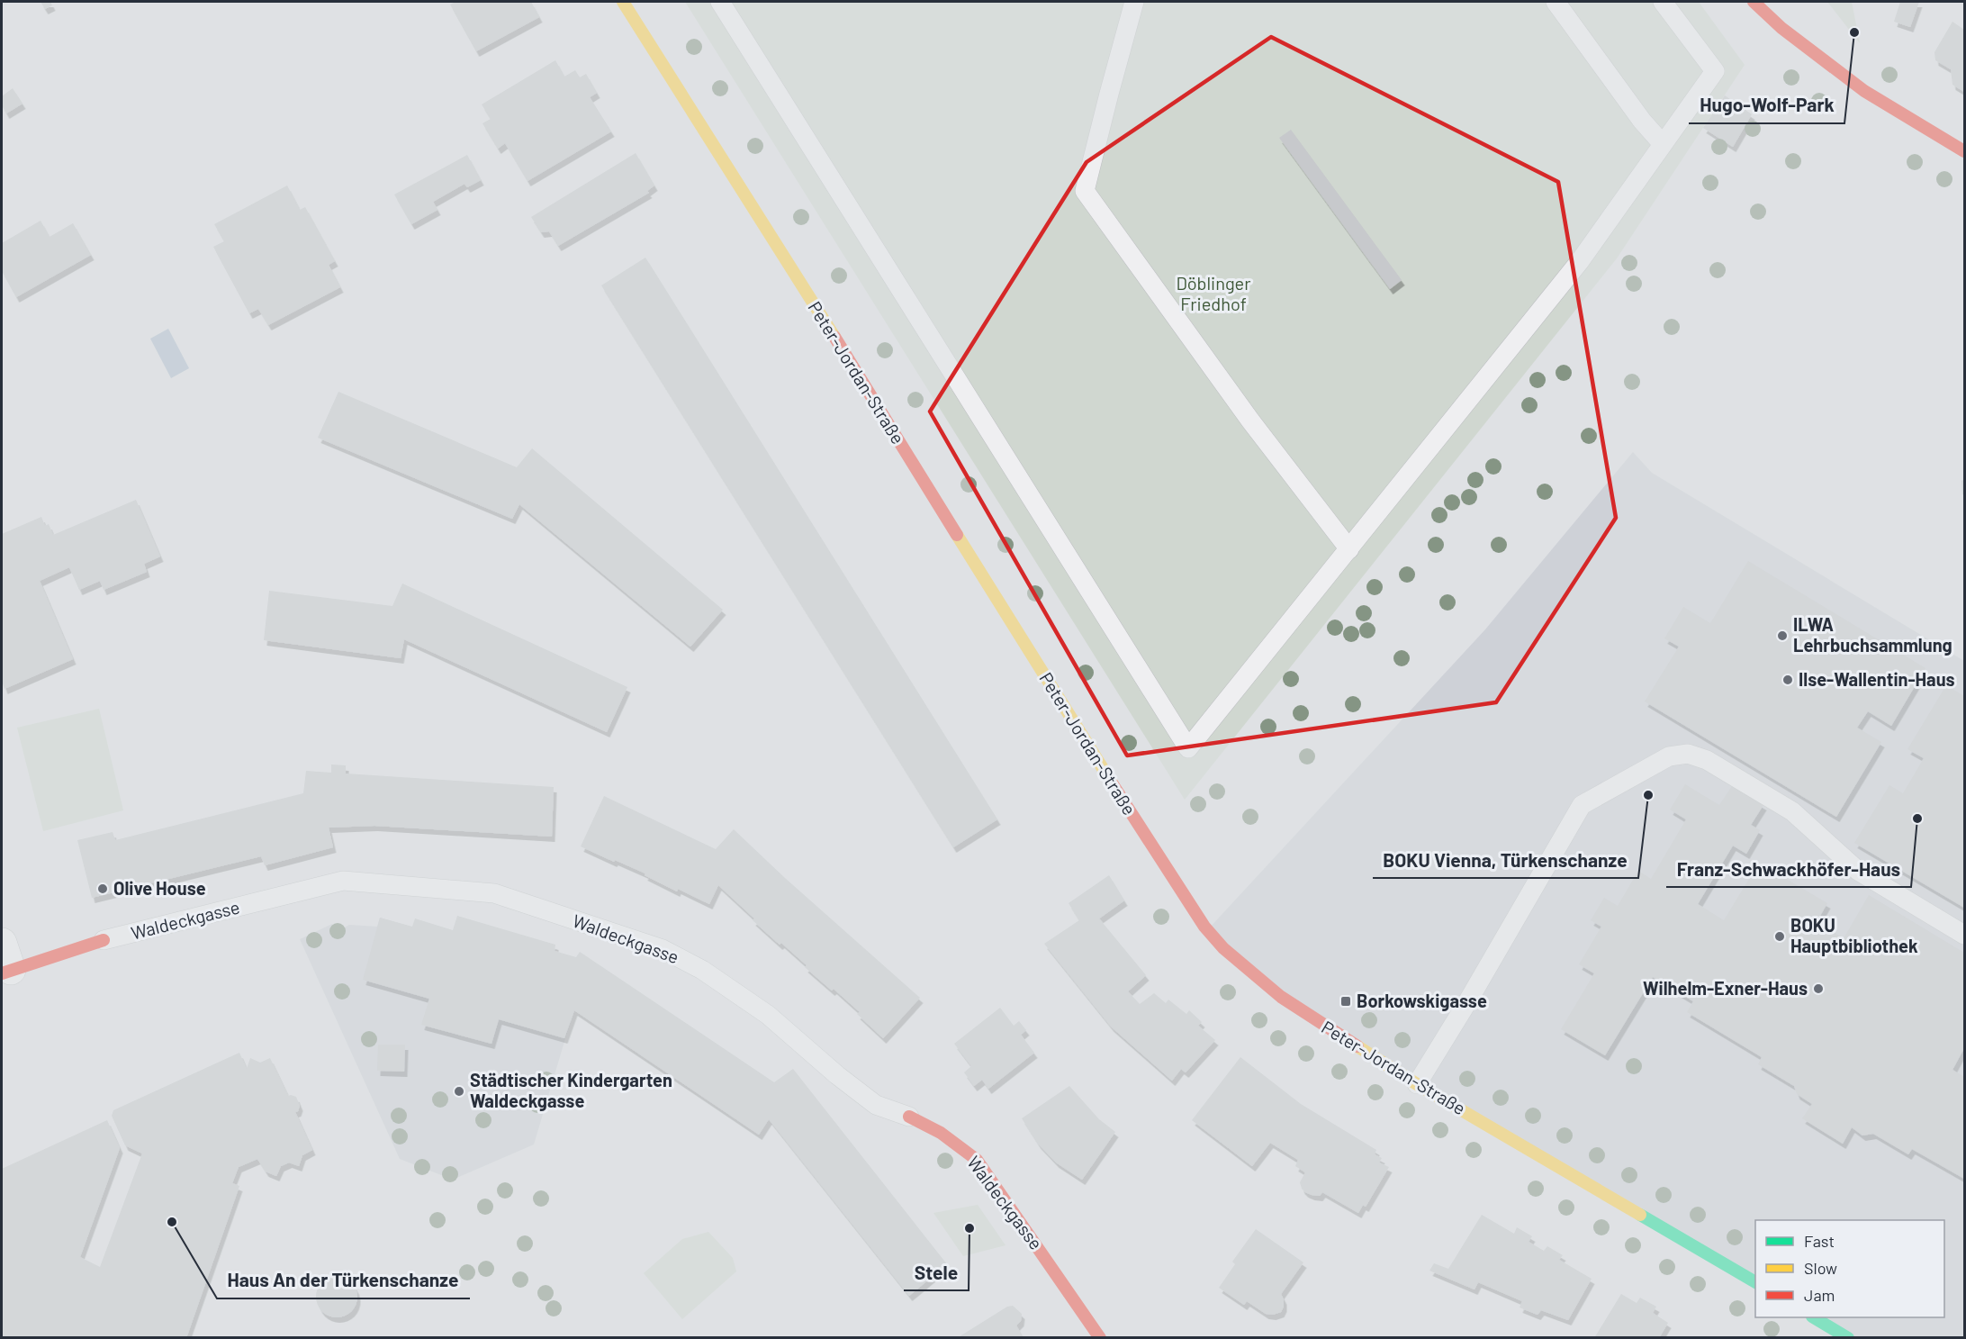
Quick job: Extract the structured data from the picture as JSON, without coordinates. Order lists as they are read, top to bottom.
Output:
{
  "streets": {
    "street": ["Peter-Jordan-Straße", "Waldeckgasse"]
  },
  "parks": ["Döblinger Friedhof"],
  "places": {
    "other": [
      "Hugo-Wolf-Park",
      "ILWA Lehrbuchsammlung",
      "Ilse-Wallentin-Haus",
      "BOKU Vienna, Türkenschanze",
      "Franz-Schwackhöfer-Haus",
      "Olive House",
      "BOKU Hauptbibliothek",
      "Wilhelm-Exner-Haus",
      "Städtischer Kindergarten Waldeckgasse",
      "Haus An der Türkenschanze",
      "Stele"
    ],
    "transit": ["Borkowskigasse"]
  },
  "legend": ["Fast", "Slow", "Jam"]
}
